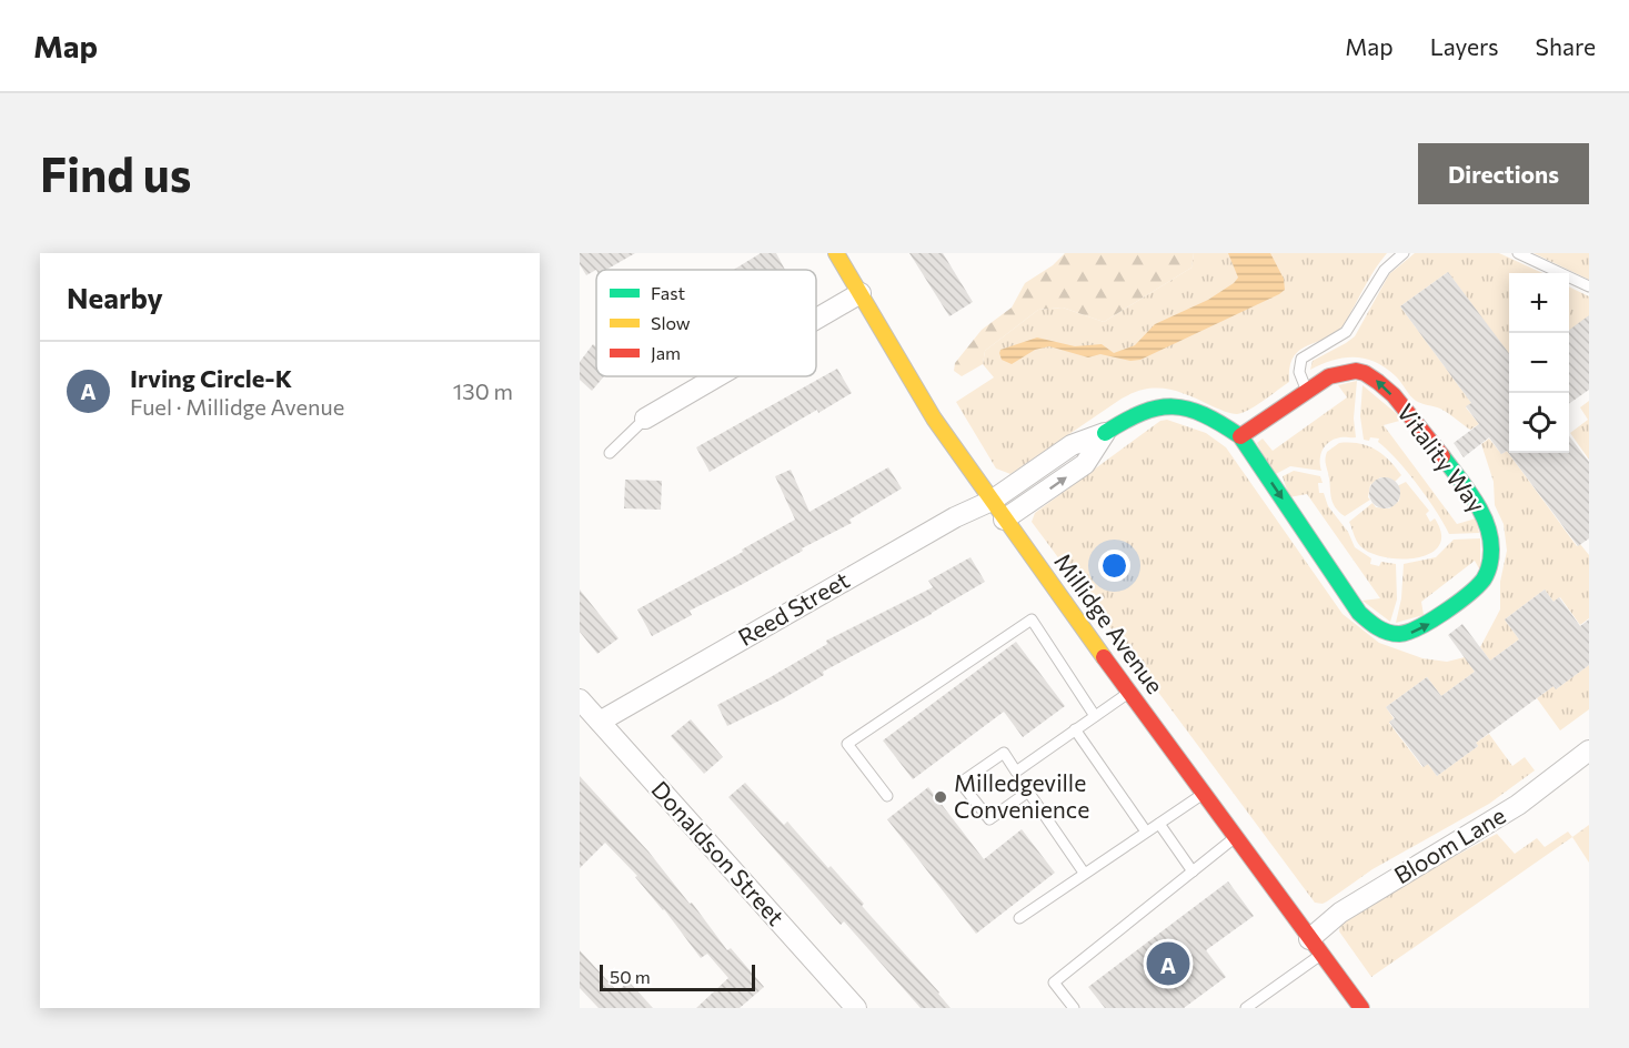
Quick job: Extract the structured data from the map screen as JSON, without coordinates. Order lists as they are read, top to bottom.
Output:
{
  "streets": {
    "street": [
      "Vitality Way",
      "Reed Street",
      "Millidge Avenue",
      "Bloom Lane",
      "Donaldson Street"
    ]
  },
  "crossings": [
    ["Vitality Way", "Reed Street"],
    ["Vitality Way", "Millidge Avenue"],
    ["Reed Street", "Millidge Avenue"],
    ["Reed Street", "Donaldson Street"],
    ["Millidge Avenue", "Bloom Lane"]
  ],
  "places": ["Milledgeville Convenience"],
  "legend": ["Fast", "Slow", "Jam"],
  "scale_bar": "50 m",
  "page": {
    "header": "Map",
    "nav": ["Map", "Layers", "Share"],
    "buttons": "Directions",
    "title": "Find us",
    "heading": "Nearby",
    "map_buttons": ["+", "−"],
    "list": [
      {
        "mark": "A",
        "name": "Irving Circle-K",
        "note": "Fuel · Millidge Avenue",
        "value": "130 m"
      }
    ],
    "pins": "A",
    "scale": "50 m"
  }
}
